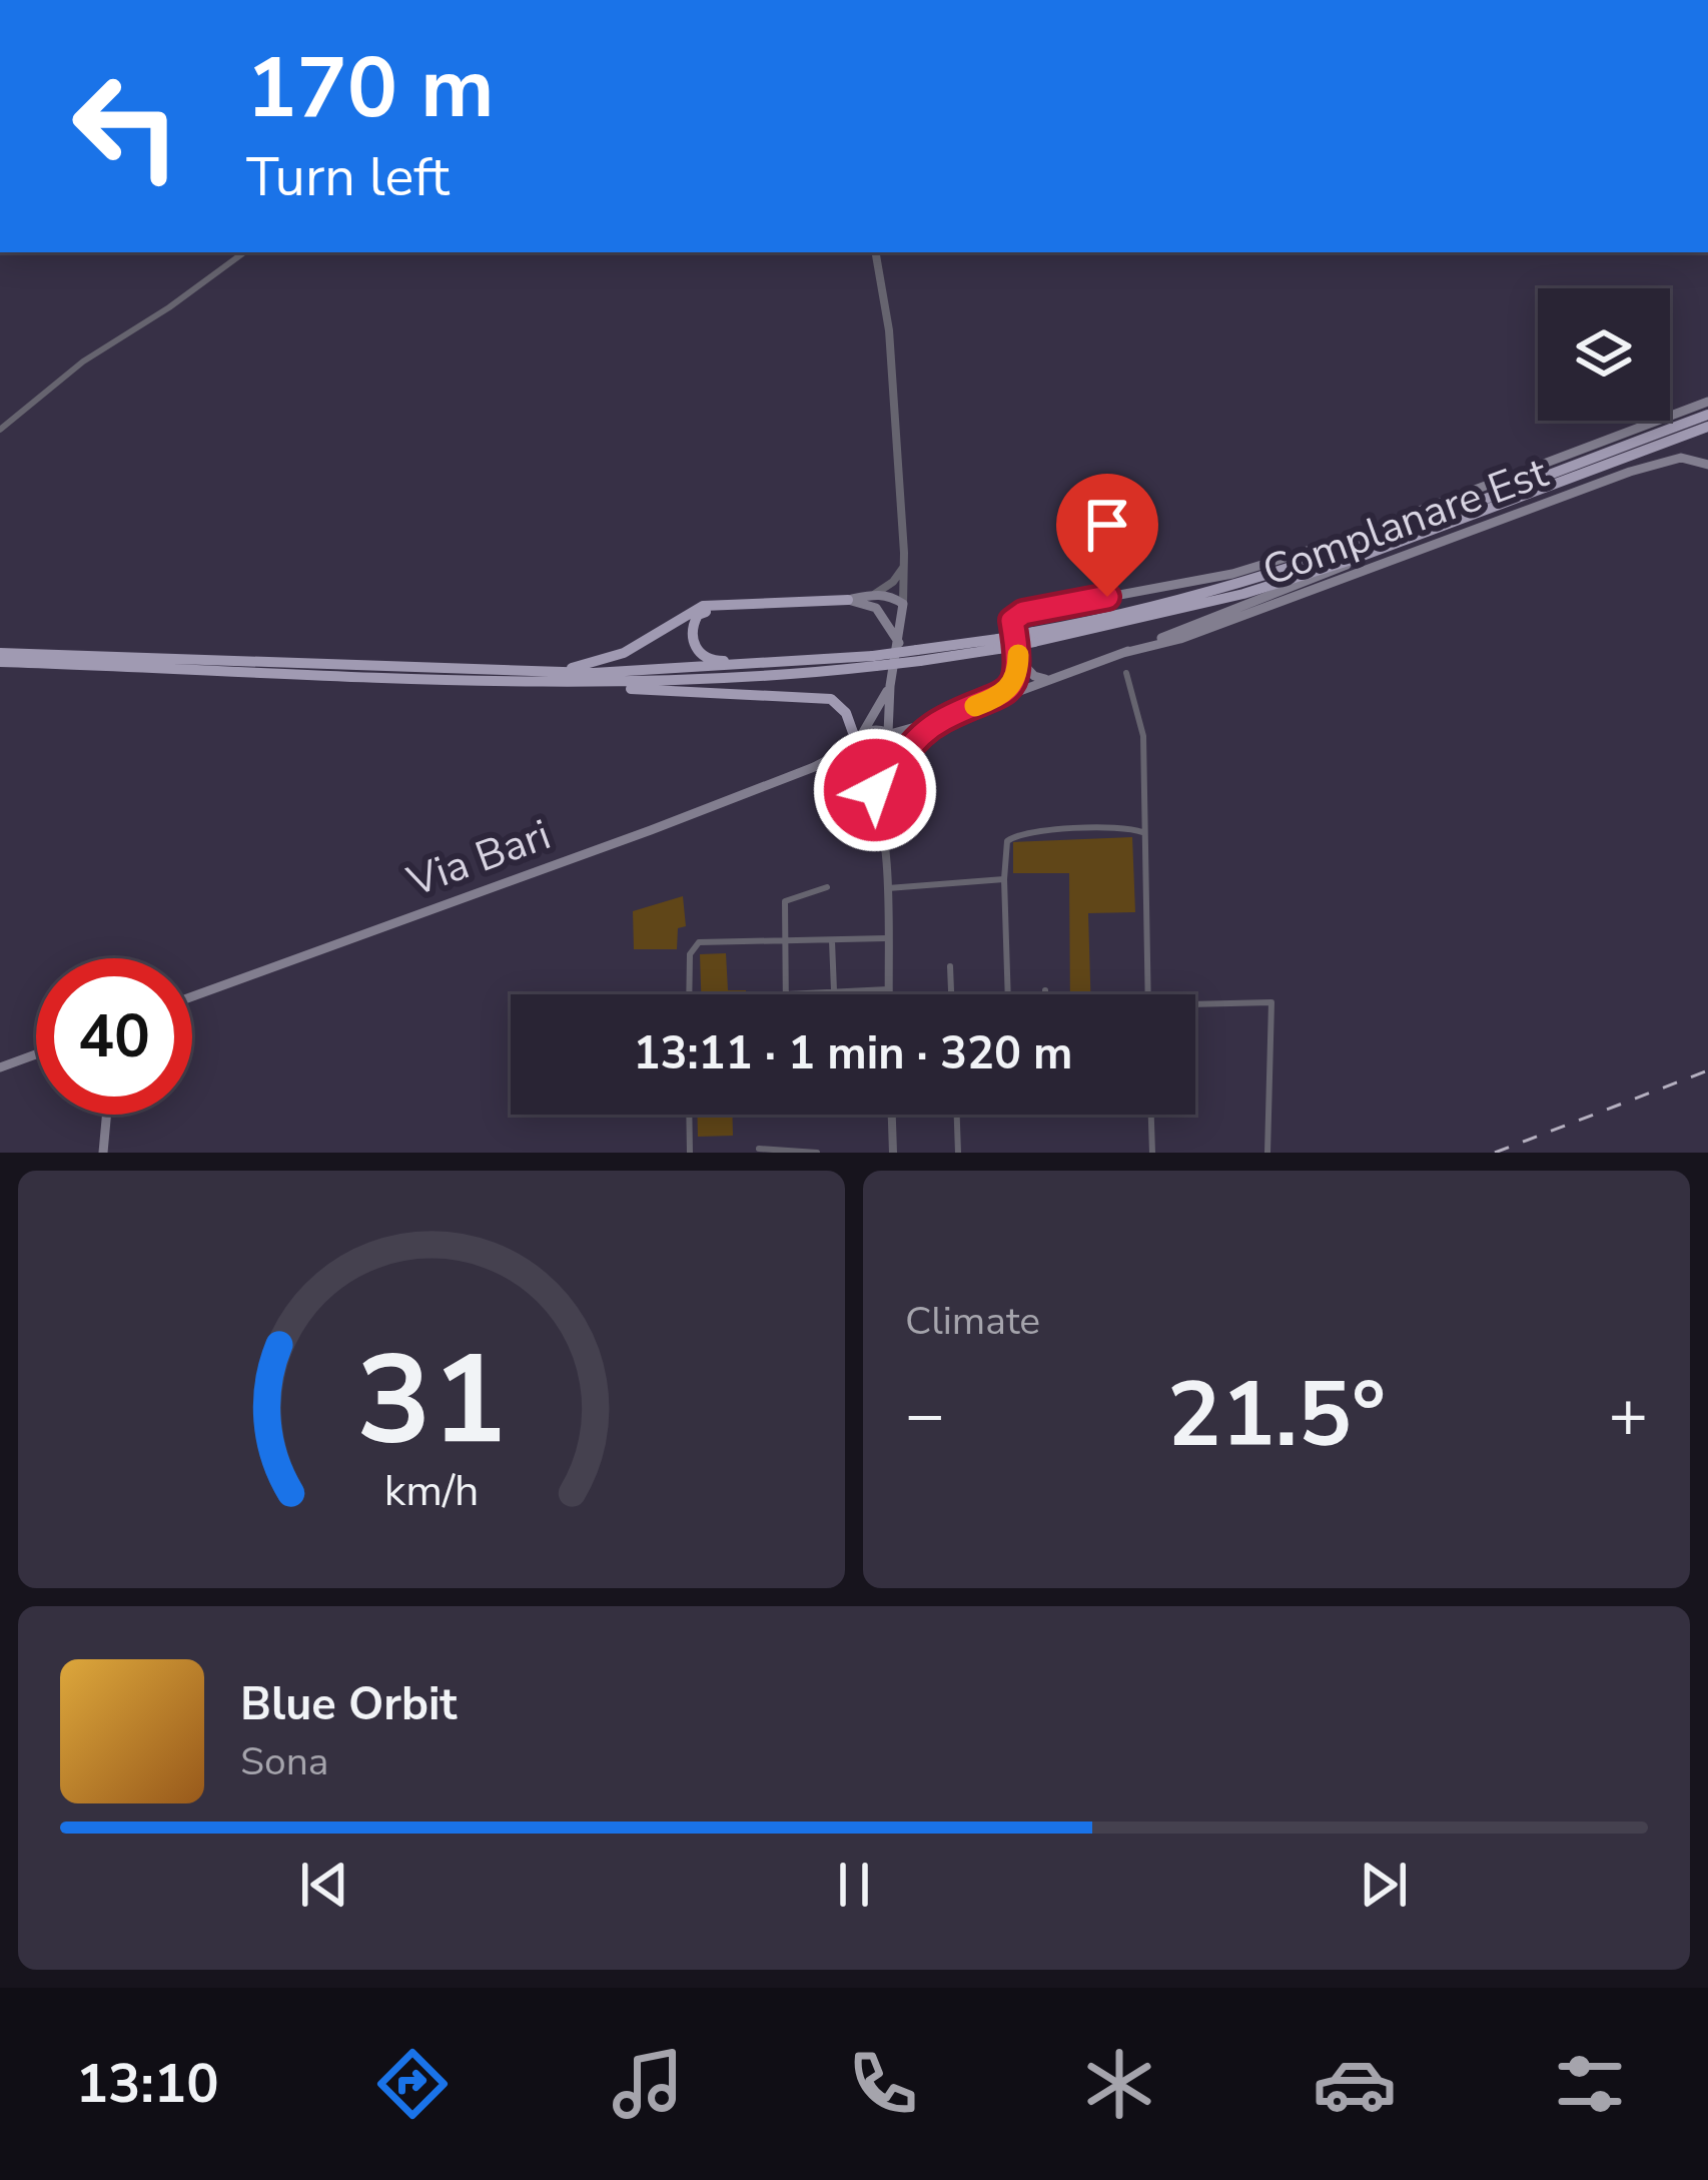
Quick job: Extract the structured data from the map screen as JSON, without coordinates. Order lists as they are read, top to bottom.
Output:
{
  "streets": {
    "main road": ["Complanare Est", "Via Bari"]
  },
  "page": {
    "turn": ["170 m", "Turn left"],
    "limit": "40",
    "trip": "13:11 · 1 min · 320 m",
    "tile": "Climate",
    "heat": ["−", "21.5°", "+"],
    "song": ["Blue Orbit", "Sona"],
    "tabs": "13:10",
    "gauge": ["31", "km/h"]
  }
}
